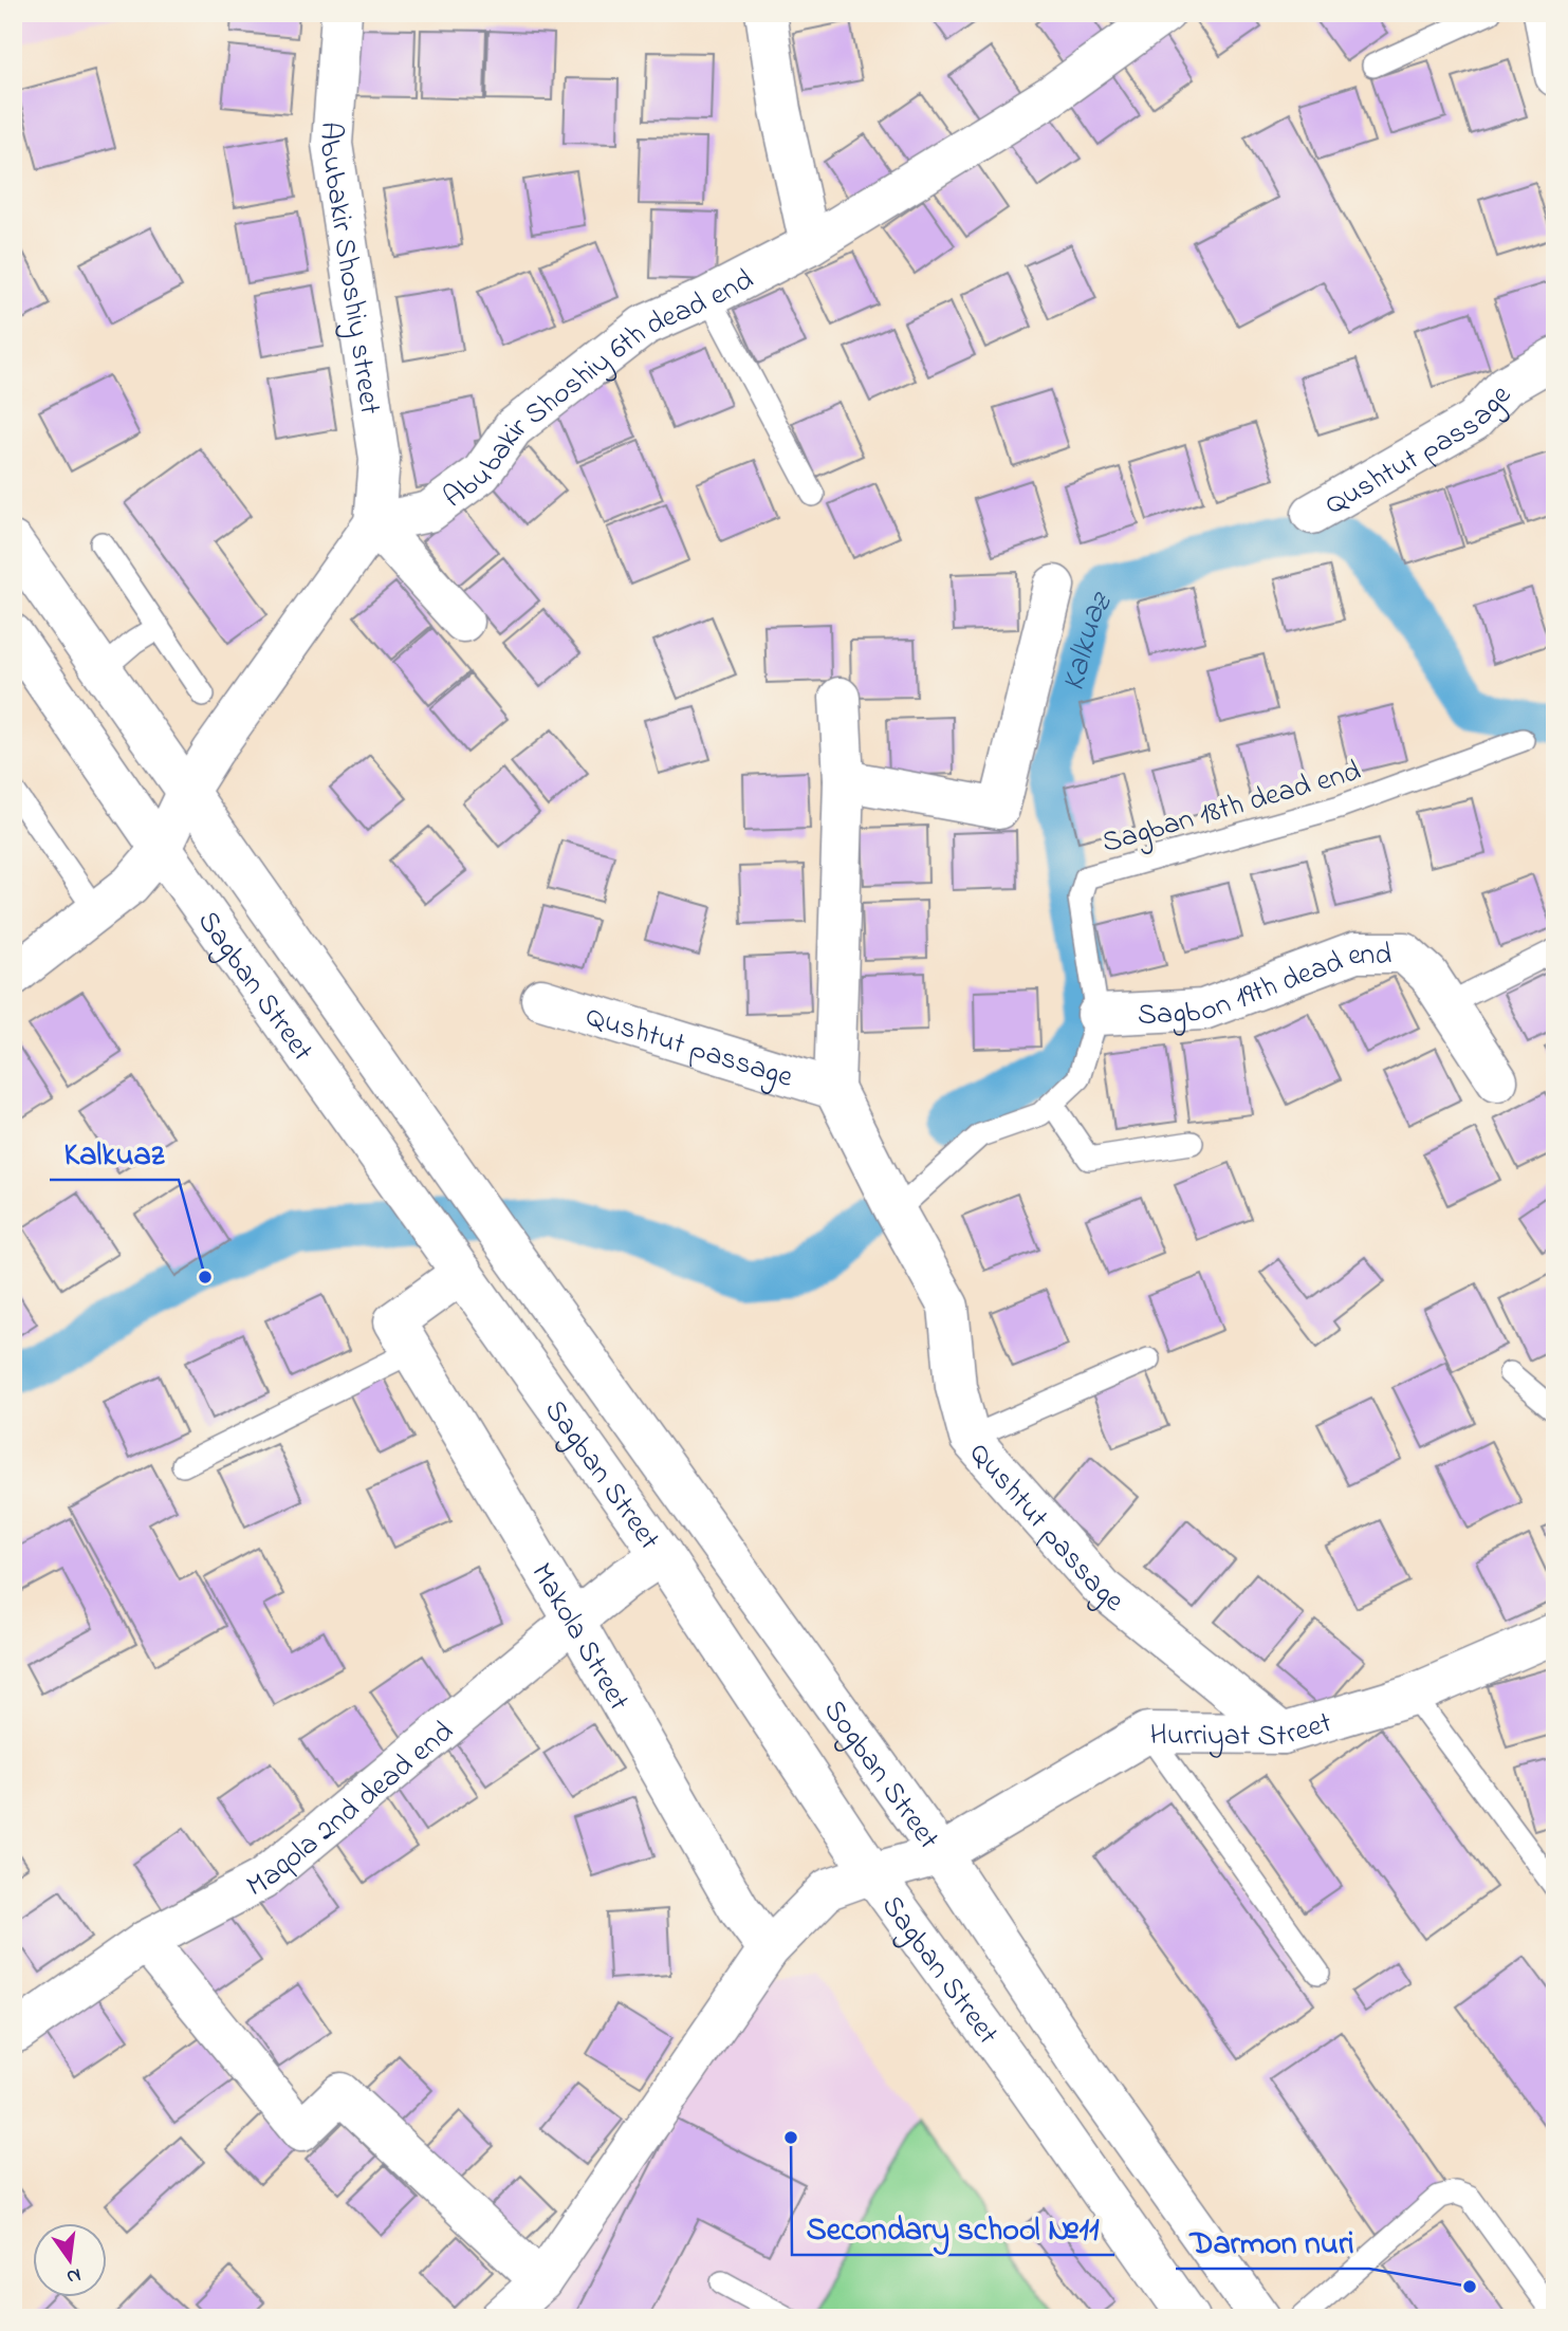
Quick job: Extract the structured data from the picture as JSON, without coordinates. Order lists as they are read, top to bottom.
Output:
{
  "streets": {
    "street": [
      "Abubakir Shoshiy street",
      "Abubakir Shoshiy 6th dead end",
      "Qushtut passage",
      "Sagbon 19th dead end",
      "Sagban Street",
      "Makola Street",
      "Hurriyat Street",
      "Sogban Street",
      "Maqola 2nd dead end"
    ],
    "lane": ["Sagban 18th dead end"]
  },
  "crossings": [
    ["Abubakir Shoshiy street", "Abubakir Shoshiy 6th dead end"],
    ["Qushtut passage", "Hurriyat Street"],
    ["Sagban 18th dead end", "Sagbon 19th dead end"],
    ["Sagban Street", "Sogban Street"],
    ["Sagban Street", "Maqola 2nd dead end"],
    ["Makola Street", "Maqola 2nd dead end"],
    ["Hurriyat Street", "Sogban Street"]
  ],
  "water": ["Kalkuaz"],
  "places": ["Kalkuaz", "Secondary school №11", "Darmon nuri"],
  "north": "bottom"
}
